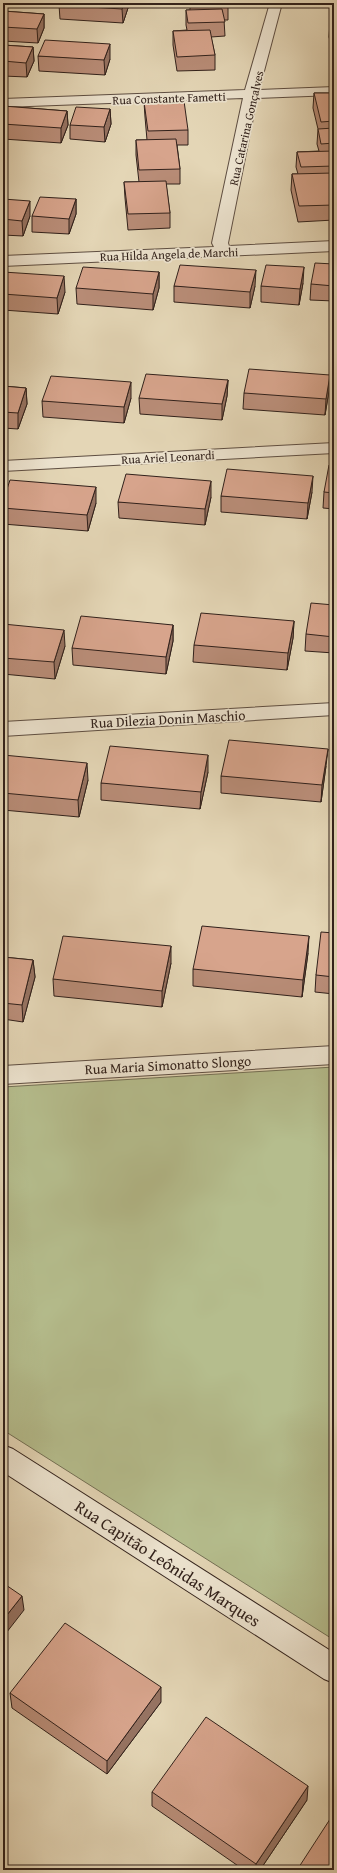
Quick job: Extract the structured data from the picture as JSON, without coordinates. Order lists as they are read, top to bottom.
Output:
{
  "streets": {
    "street": [
      "Rua Constante Fametti",
      "Rua Catarina Gonçalves",
      "Rua Hilda Angela de Marchi",
      "Rua Ariel Leonardi",
      "Rua Dilezia Donin Maschio",
      "Rua Maria Simonatto Slongo",
      "Rua Capitão Leônidas Marques"
    ]
  },
  "crossings": [
    ["Rua Constante Fametti", "Rua Catarina Gonçalves"],
    ["Rua Catarina Gonçalves", "Rua Hilda Angela de Marchi"]
  ]
}
